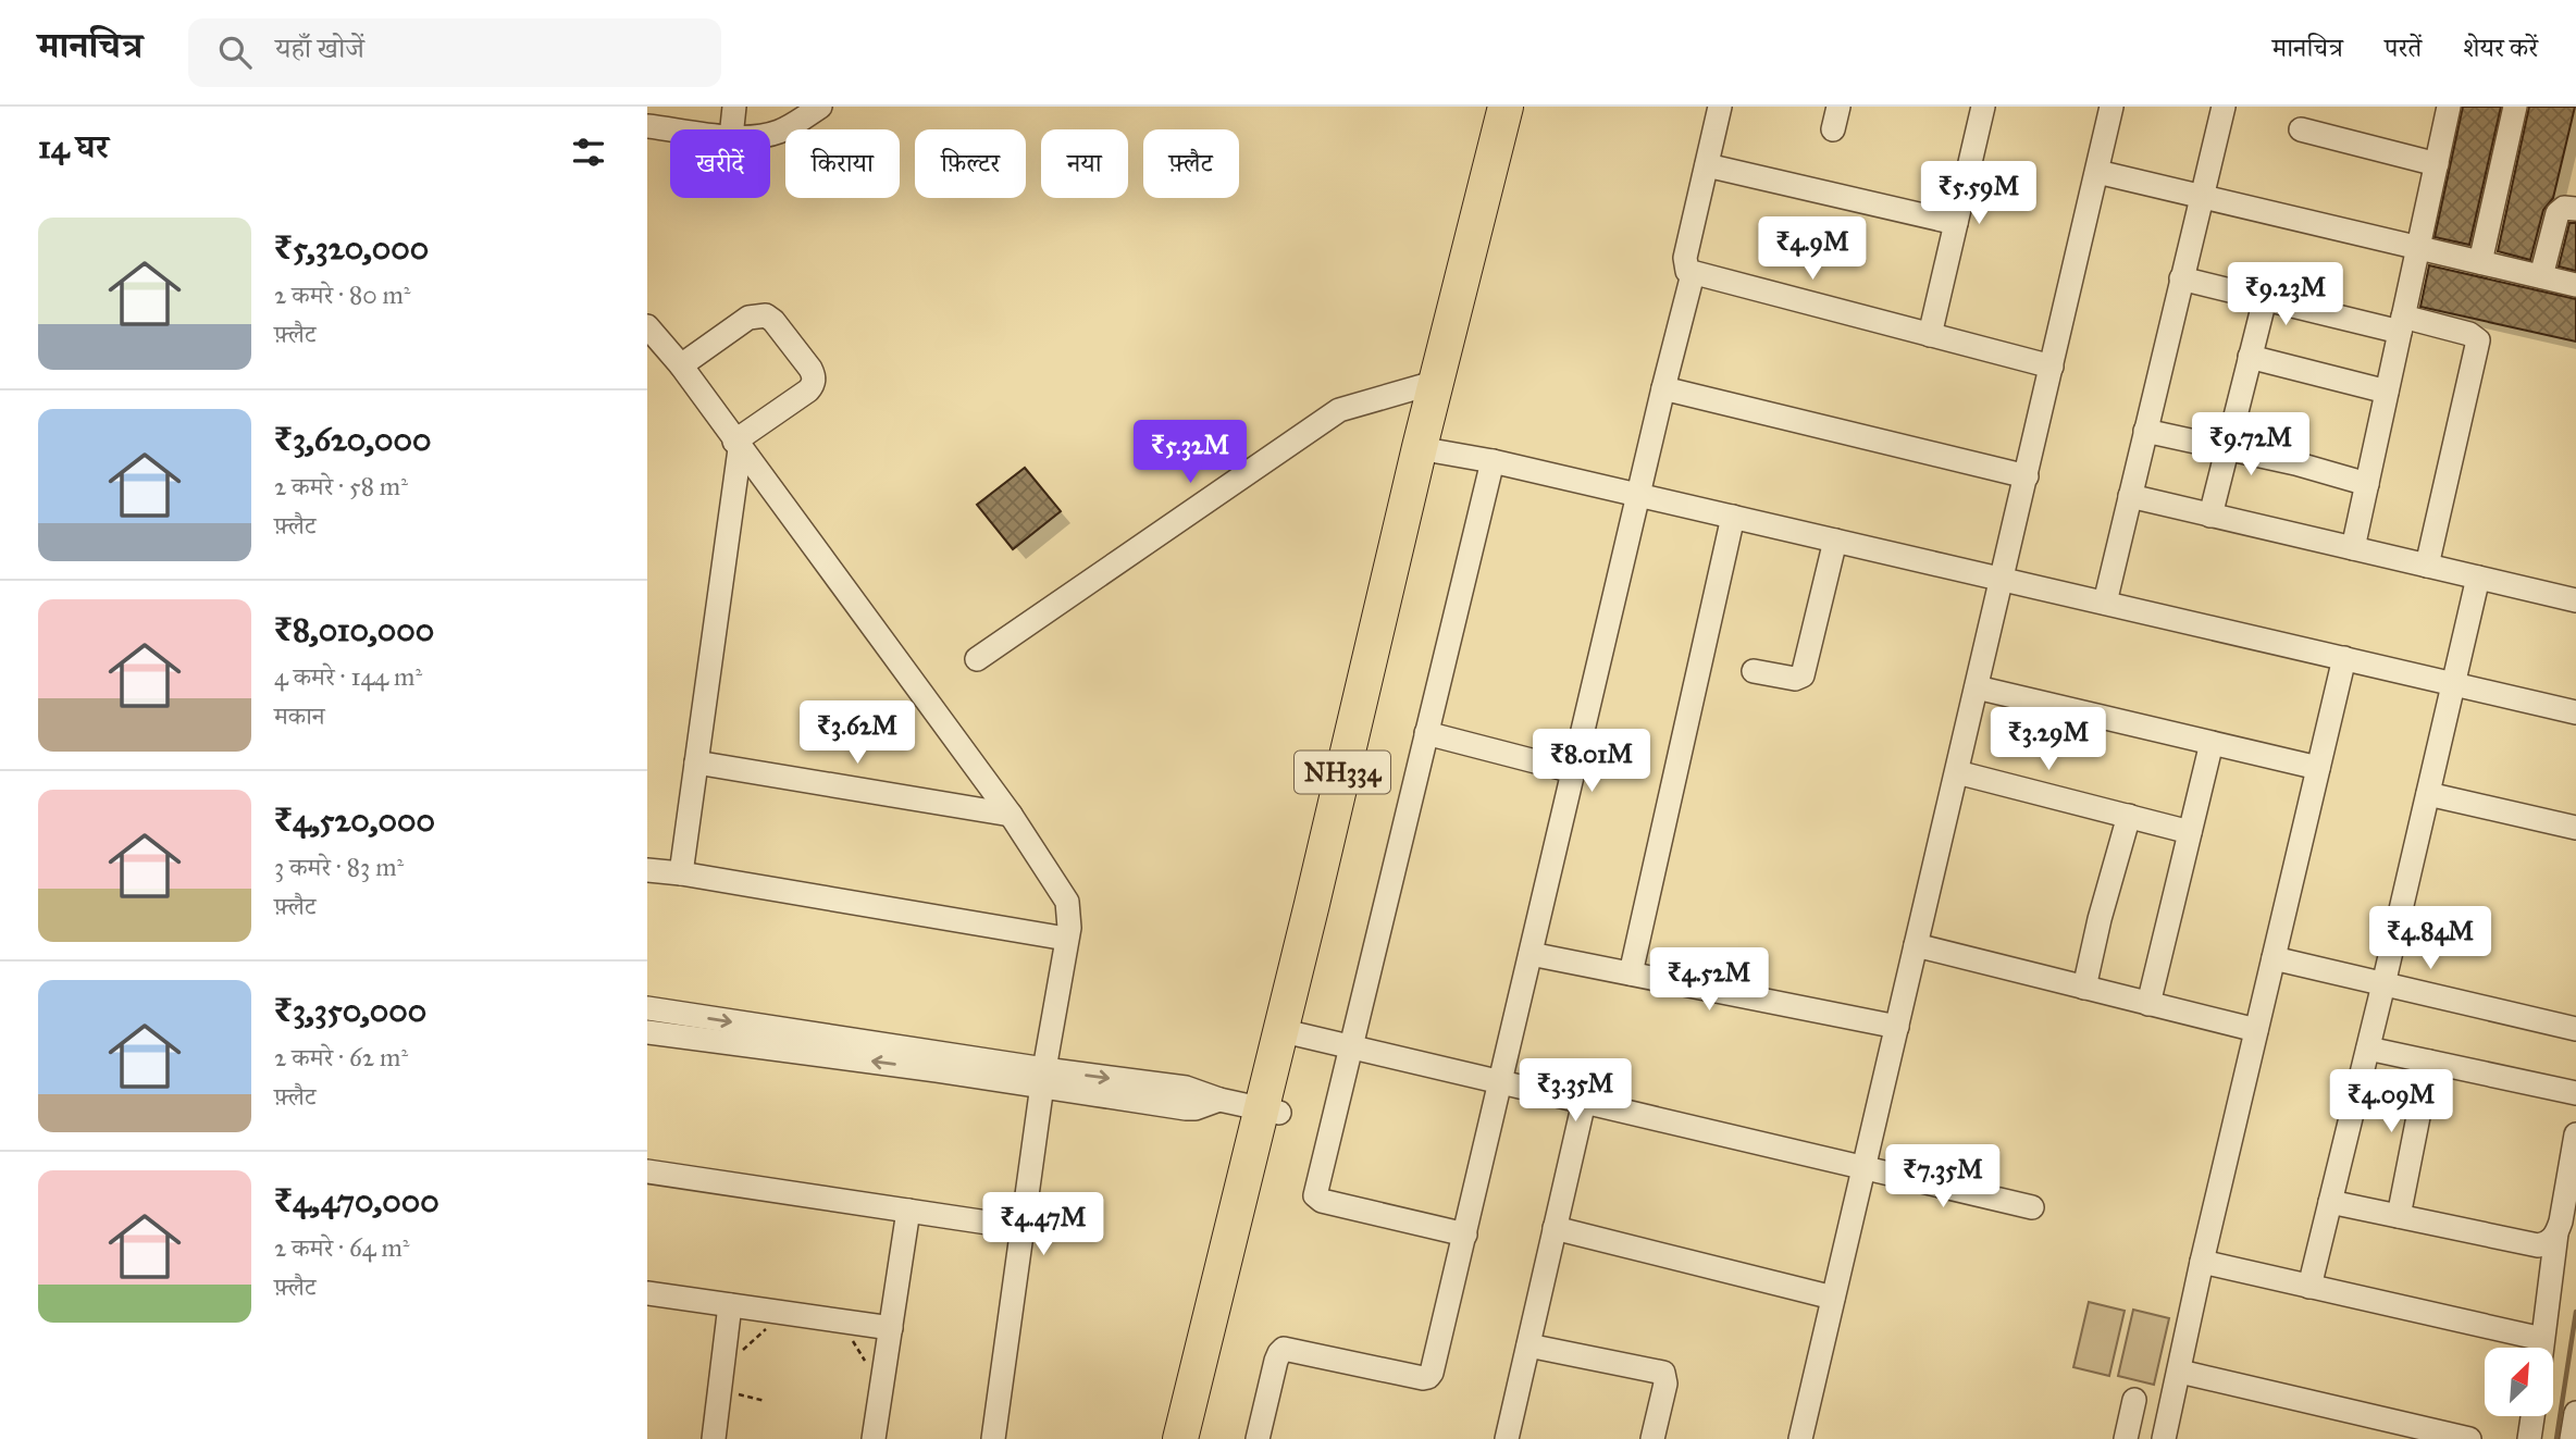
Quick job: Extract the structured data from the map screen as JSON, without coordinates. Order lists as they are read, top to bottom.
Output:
{
  "streets": {
    "highway": ["NH334"]
  },
  "north": "top right",
  "page": {
    "header": "मानचित्र",
    "search": "यहाँ खोजें",
    "nav": ["मानचित्र", "परतें", "शेयर करें"],
    "heading": "14 घर",
    "chip": [
      "खरीदें",
      "किराया",
      "फ़िल्टर",
      "नया",
      "फ़्लैट"
    ],
    "price": [
      "₹5.59M",
      "₹4.9M",
      "₹9.23M",
      "₹9.72M",
      "₹5.32M",
      "₹3.62M",
      "₹3.29M",
      "₹8.01M",
      "₹4.84M",
      "₹4.52M",
      "₹3.35M",
      "₹4.09M",
      "₹7.35M",
      "₹4.47M"
    ],
    "list": [
      {
        "name": "₹5,320,000",
        "note": "2 कमरे · 80 m² · फ़्लैट"
      },
      {
        "name": "₹3,620,000",
        "note": "2 कमरे · 58 m² · फ़्लैट"
      },
      {
        "name": "₹8,010,000",
        "note": "4 कमरे · 144 m² · मकान"
      },
      {
        "name": "₹4,520,000",
        "note": "3 कमरे · 83 m² · फ़्लैट"
      },
      {
        "name": "₹3,350,000",
        "note": "2 कमरे · 62 m² · फ़्लैट"
      },
      {
        "name": "₹4,470,000",
        "note": "2 कमरे · 64 m² · फ़्लैट"
      }
    ]
  }
}
